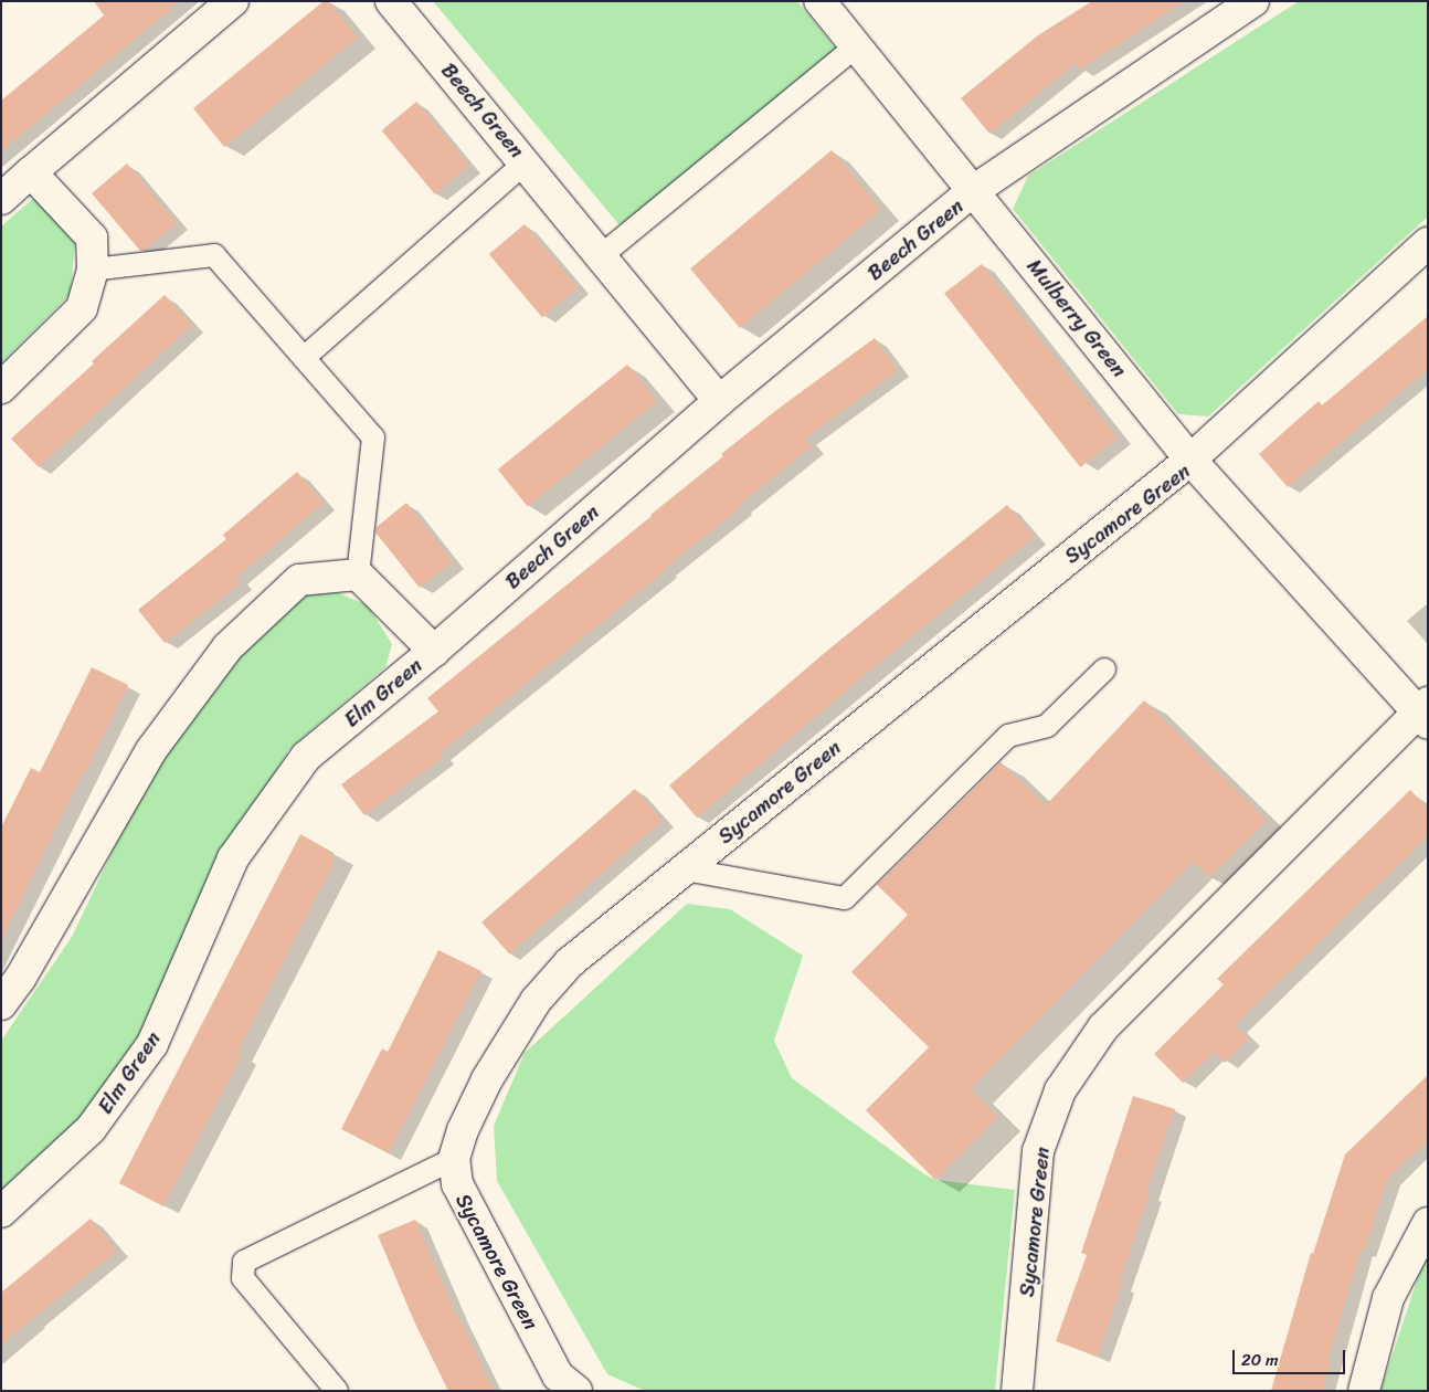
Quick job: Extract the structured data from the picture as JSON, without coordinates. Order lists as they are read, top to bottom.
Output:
{
  "streets": {
    "street": [
      "Beech Green",
      "Mulberry Green",
      "Sycamore Green",
      "Elm Green"
    ]
  },
  "crossings": [
    ["Beech Green", "Mulberry Green"],
    ["Beech Green", "Elm Green"],
    ["Mulberry Green", "Sycamore Green"]
  ],
  "scale_bar": "20 m"
}
